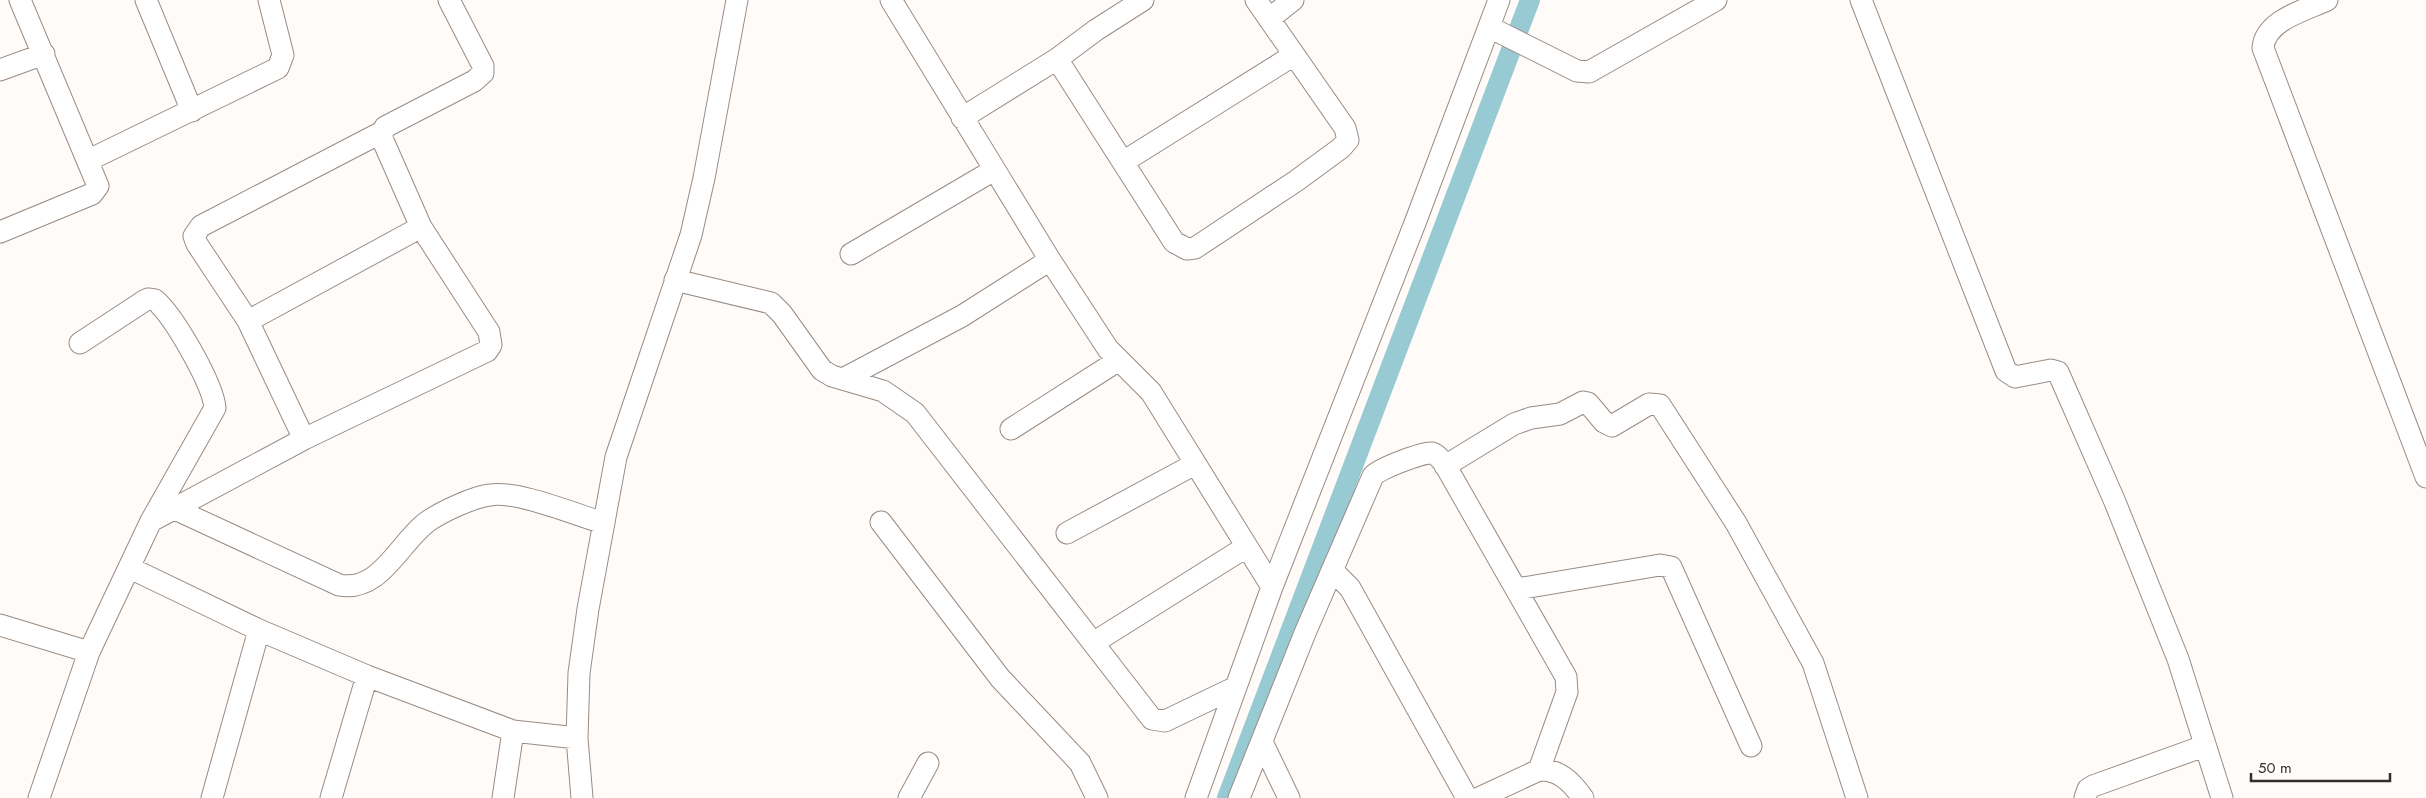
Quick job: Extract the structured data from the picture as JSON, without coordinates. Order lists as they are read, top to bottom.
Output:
{
  "scale_bar": "50 m"
}
